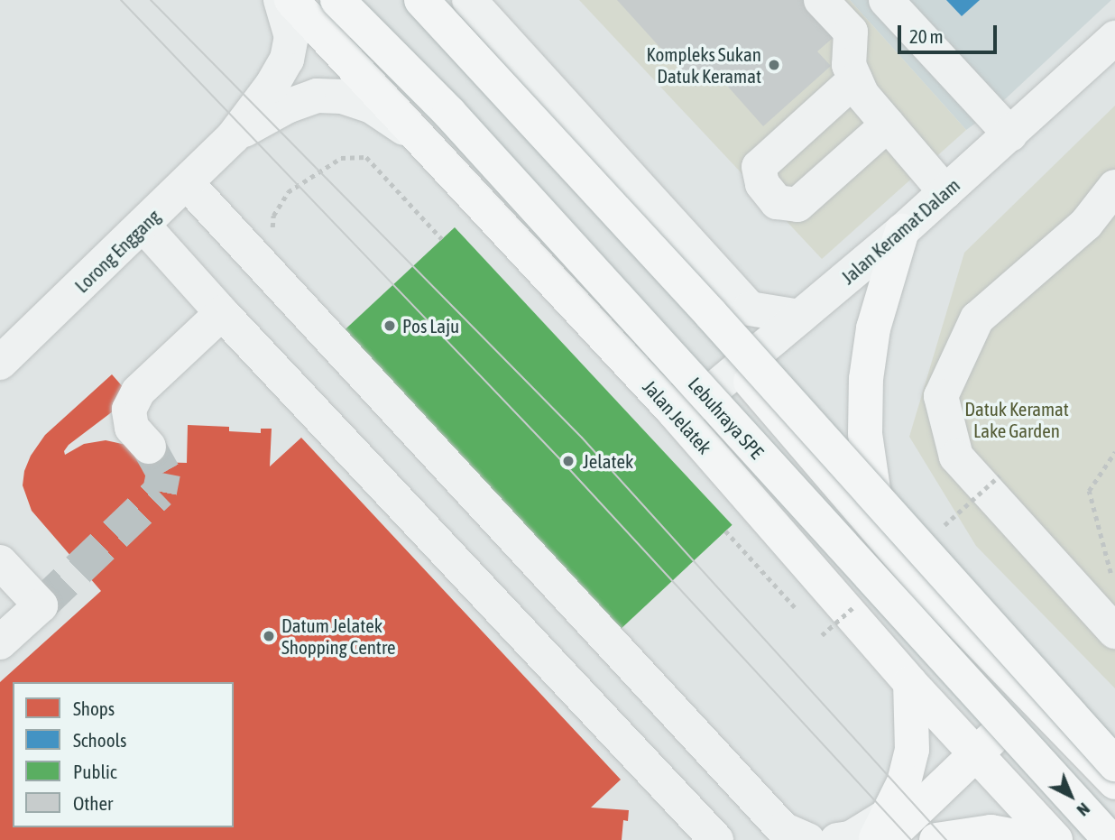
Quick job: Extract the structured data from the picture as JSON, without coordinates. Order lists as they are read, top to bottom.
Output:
{
  "streets": {
    "main road": ["Jalan Jelatek", "Lebuhraya SPE"],
    "street": ["Jalan Keramat Dalam", "Lorong Enggang"]
  },
  "crossings": [
    ["Jalan Keramat Dalam", "Jalan Jelatek"],
    ["Lorong Enggang", "Jalan Jelatek"]
  ],
  "parks": ["Datuk Keramat Lake Garden"],
  "places": [
    "Kompleks Sukan Datuk Keramat",
    "Pos Laju",
    "Jelatek",
    "Datum Jelatek Shopping Centre"
  ],
  "legend": [
    "Shops",
    "Schools",
    "Public",
    "Other"
  ],
  "scale_bar": "20 m",
  "north": "bottom right"
}
